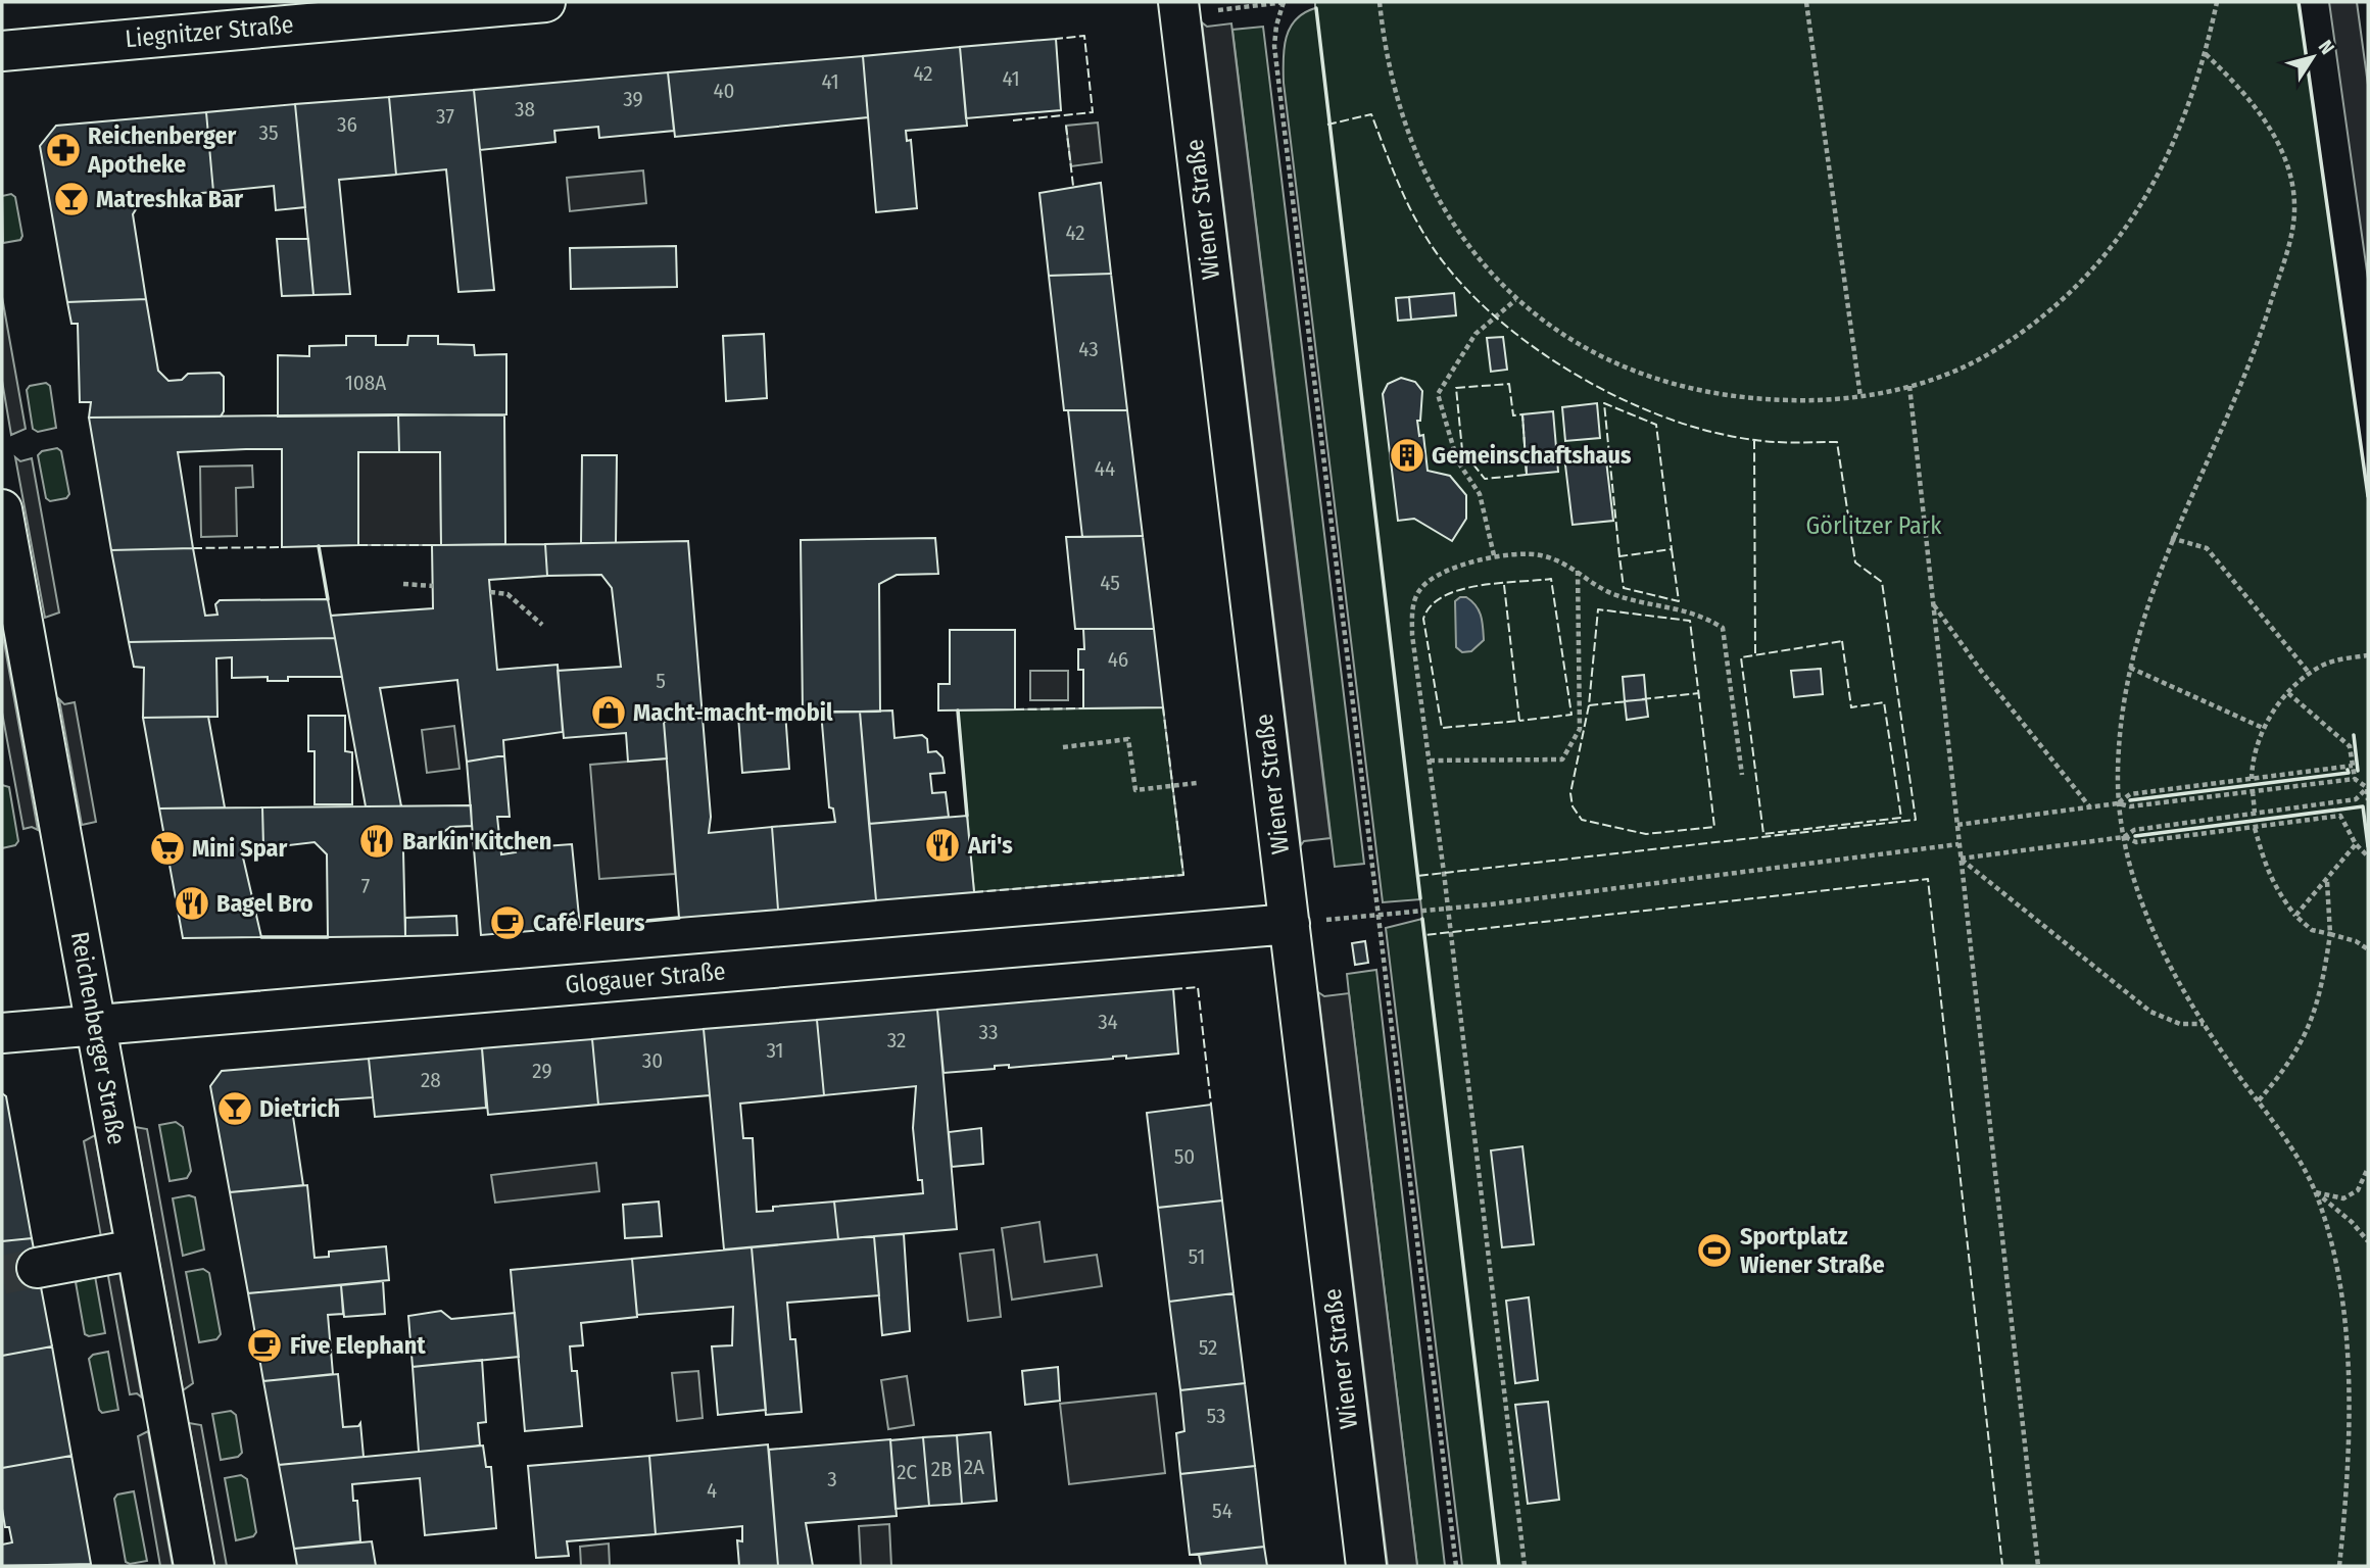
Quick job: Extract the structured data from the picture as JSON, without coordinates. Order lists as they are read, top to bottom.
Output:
{
  "streets": {
    "street": [
      "Liegnitzer Straße",
      "Wiener Straße",
      "Glogauer Straße",
      "Reichenberger Straße"
    ]
  },
  "crossings": [
    ["Wiener Straße", "Glogauer Straße"],
    ["Glogauer Straße", "Reichenberger Straße"]
  ],
  "parks": ["Görlitzer Park"],
  "places": {
    "pharmacy": ["Reichenberger Apotheke"],
    "bar": ["Matreshka Bar", "Dietrich"],
    "building": ["Gemeinschaftshaus"],
    "shop": ["Macht-macht-mobil"],
    "restaurant": ["Barkin'Kitchen", "Ari's", "Bagel Bro"],
    "supermarket": ["Mini Spar"],
    "cafe": ["Café Fleurs", "Five Elephant"],
    "sports": ["Sportplatz Wiener Straße"]
  },
  "house_numbers": [
    "42",
    "41",
    "41",
    "40",
    "39",
    "38",
    "37",
    "36",
    "35",
    "42",
    "43",
    "108A",
    "44",
    "45",
    "46",
    "5",
    "7",
    "34",
    "33",
    "32",
    "31",
    "30",
    "29",
    "28",
    "50",
    "51",
    "52",
    "53",
    "2A",
    "2B",
    "2C",
    "3",
    "4",
    "54"
  ],
  "north": "top right"
}
